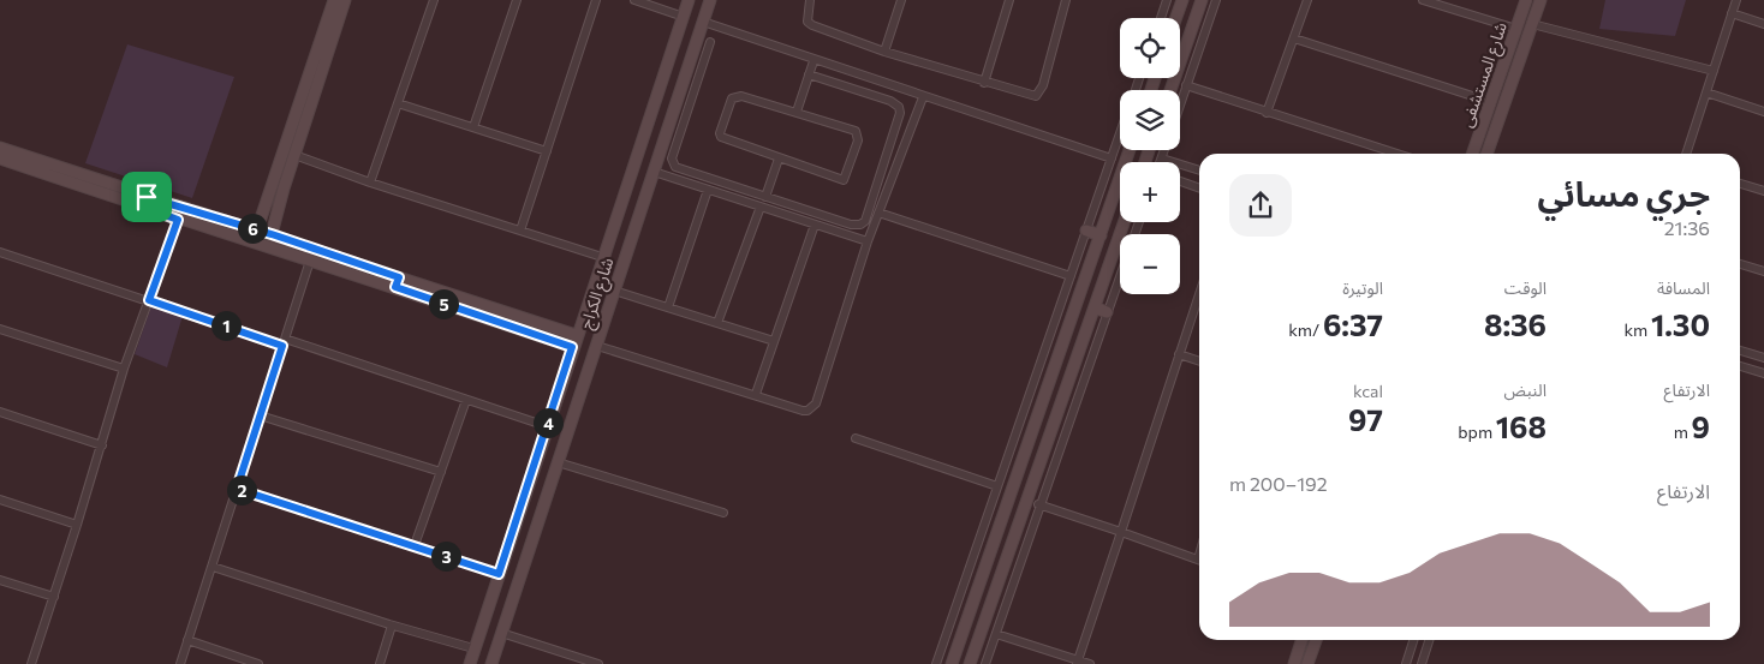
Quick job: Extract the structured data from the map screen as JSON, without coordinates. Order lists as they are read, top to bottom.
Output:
{
  "streets": {
    "street": ["شارع المستشفى", "شارع الكراج"]
  },
  "page": {
    "map_buttons": ["+", "−"],
    "heading": ["جري مسائي", "21:36"],
    "pins": [
      "6",
      "5",
      "1",
      "4",
      "2",
      "3"
    ],
    "stats": [
      ["المسافة", "1.30 km"],
      ["الوقت", "8:36"],
      ["الوتيرة", "6:37 /km"],
      ["الارتفاع", "9 m"],
      ["النبض", "168 bpm"],
      ["kcal", "97"]
    ],
    "chart": ["الارتفاع", "192–200 m"]
  }
}
